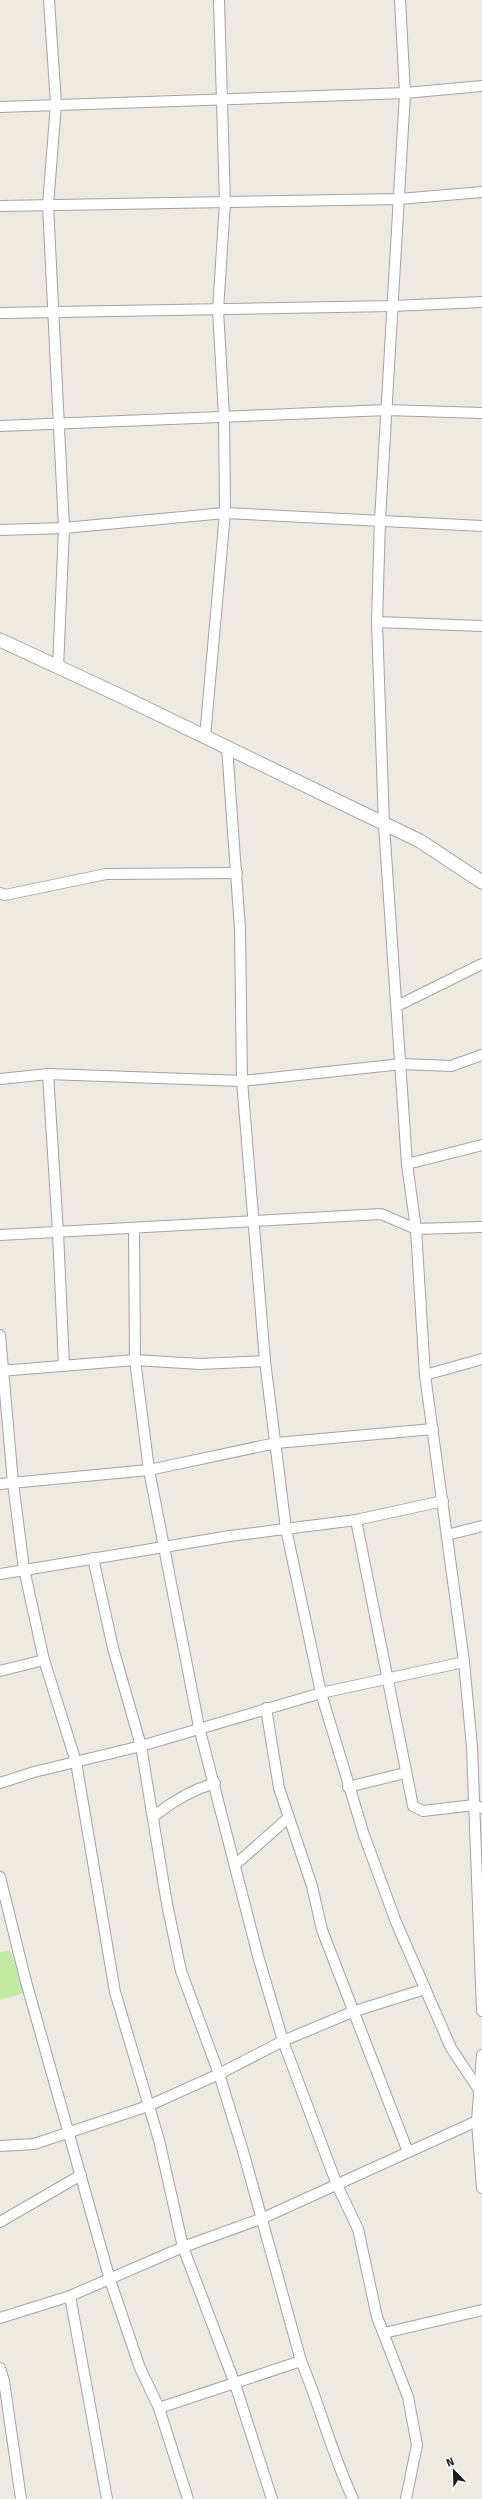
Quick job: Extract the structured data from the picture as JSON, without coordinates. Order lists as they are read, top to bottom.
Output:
{
  "north": "top left"
}
